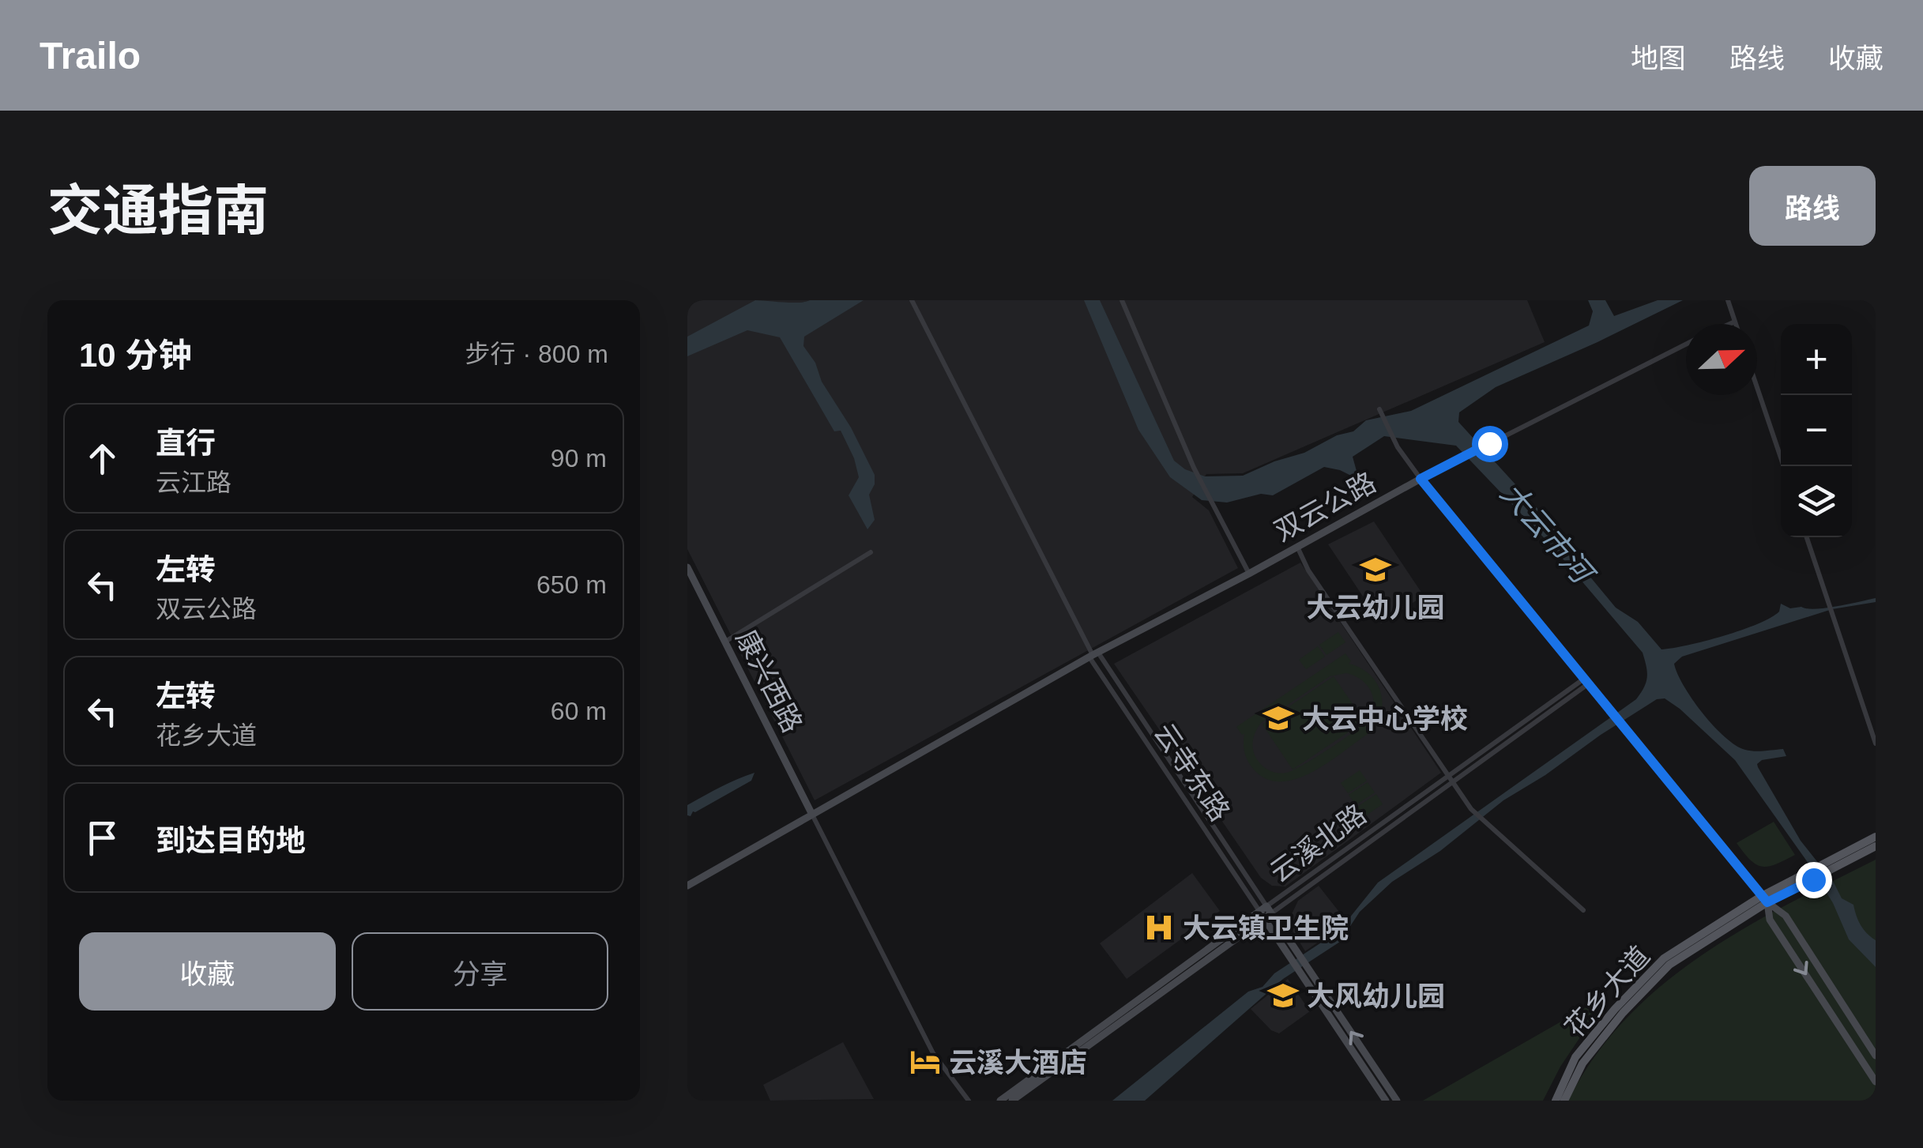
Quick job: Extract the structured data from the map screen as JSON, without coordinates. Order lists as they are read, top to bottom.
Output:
{
  "streets": {
    "main road": ["花乡大道"],
    "street": [
      "双云公路",
      "康兴西路",
      "云寺东路",
      "云溪北路"
    ]
  },
  "crossings": [
    ["双云公路", "康兴西路"],
    ["双云公路", "云寺东路"],
    ["云寺东路", "云溪北路"]
  ],
  "water": ["大云市河"],
  "places": {
    "school or university": ["大云幼儿园", "大云中心学校", "大风幼儿园"],
    "hospital": ["大云镇卫生院"],
    "hotel": ["云溪大酒店"]
  },
  "north": "right",
  "page": {
    "header": "Trailo",
    "nav": ["地图", "路线", "收藏"],
    "title": "交通指南",
    "buttons": [
      "路线",
      ["收藏", "分享"]
    ],
    "heading": ["10 分钟", "步行 · 800 m"],
    "map_buttons": ["+", "−"],
    "list": [
      ["直行", "云江路", "90 m"],
      ["左转", "双云公路", "650 m"],
      ["左转", "花乡大道", "60 m"],
      "到达目的地"
    ]
  }
}
